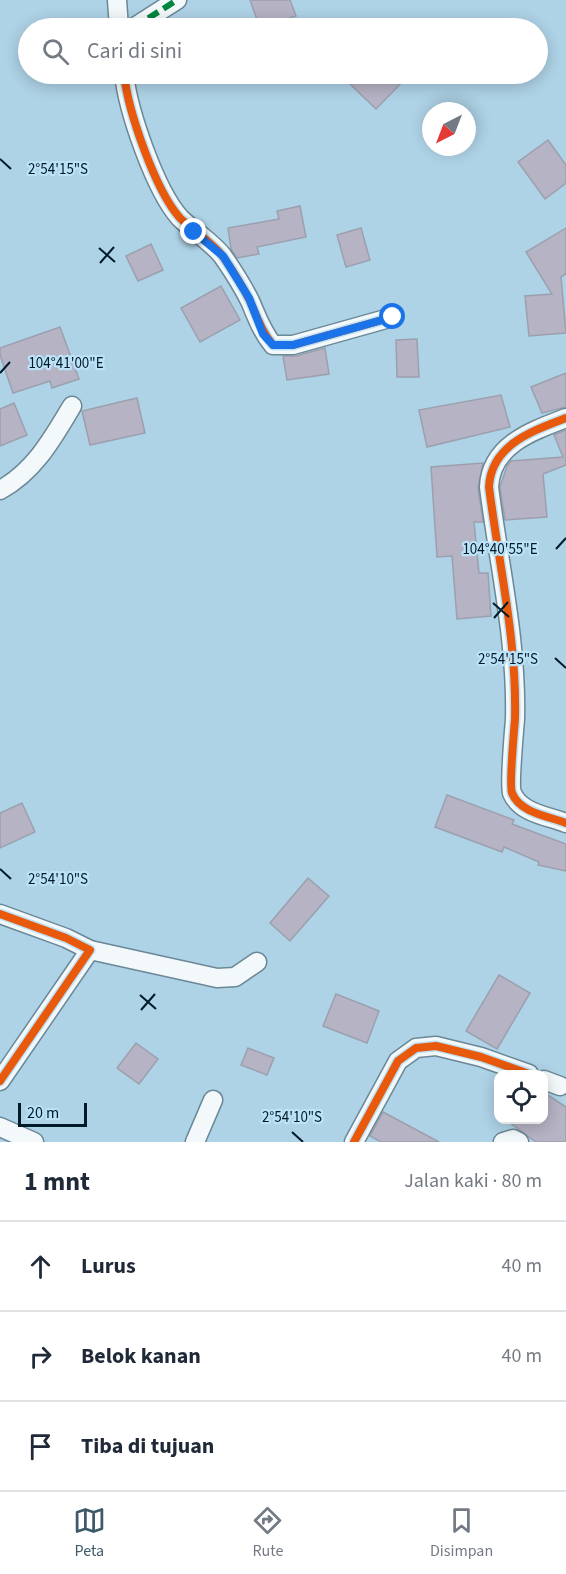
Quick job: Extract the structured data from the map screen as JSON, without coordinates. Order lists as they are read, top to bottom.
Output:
{
  "scale_bar": "20 m",
  "north": "bottom left",
  "page": {
    "search": "Cari di sini",
    "scale": "20 m",
    "heading": ["1 mnt", "Jalan kaki · 80 m"],
    "list": [
      ["Lurus", "40 m"],
      ["Belok kanan", "40 m"],
      "Tiba di tujuan"
    ],
    "nav": ["Peta", "Rute", "Disimpan"]
  },
  "coordinates": [
    "2°54'15\"S",
    "104°41'00\"E",
    "104°40'55\"E",
    "2°54'10\"S"
  ]
}
